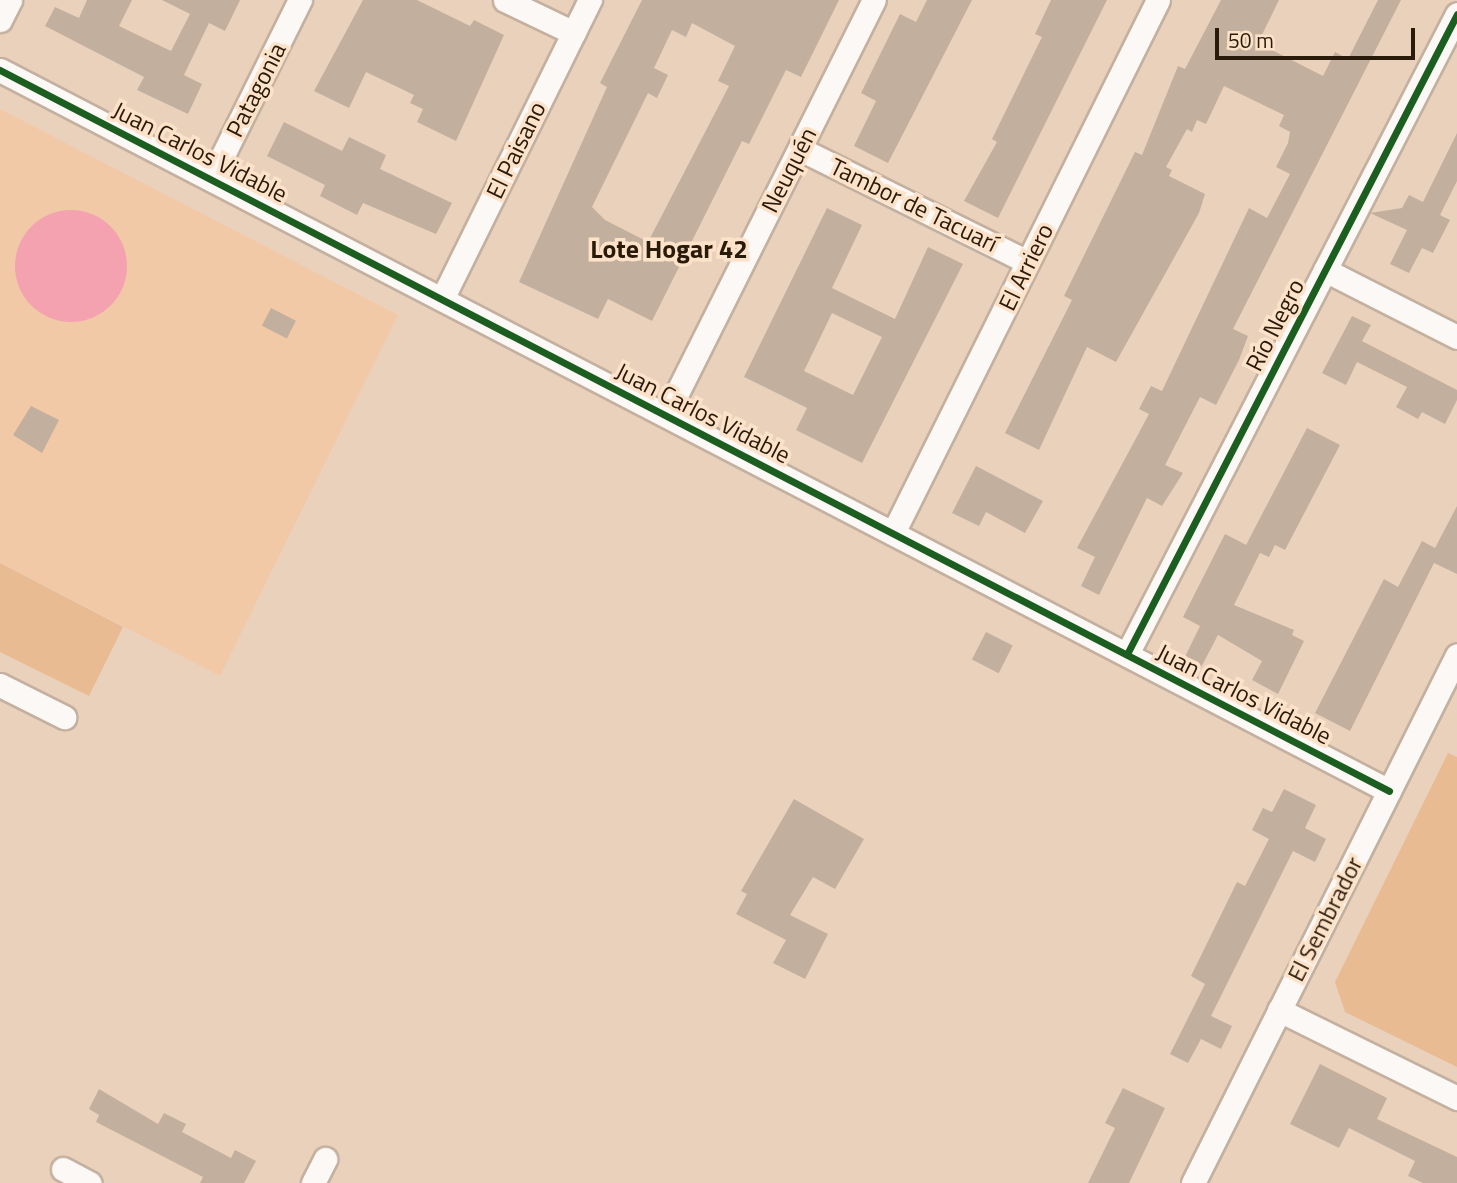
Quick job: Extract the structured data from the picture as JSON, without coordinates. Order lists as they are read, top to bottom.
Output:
{
  "streets": {
    "street": [
      "Patagonia",
      "El Paisano",
      "Juan Carlos Vidable",
      "Neuquén",
      "Tambor de Tacuarí",
      "El Arriero",
      "Río Negro",
      "El Sembrador"
    ]
  },
  "crossings": [
    ["Patagonia", "Juan Carlos Vidable"],
    ["El Paisano", "Juan Carlos Vidable"],
    ["Juan Carlos Vidable", "Neuquén"],
    ["Juan Carlos Vidable", "El Arriero"],
    ["Juan Carlos Vidable", "Río Negro"],
    ["Juan Carlos Vidable", "El Sembrador"],
    ["Neuquén", "Tambor de Tacuarí"],
    ["Tambor de Tacuarí", "El Arriero"]
  ],
  "districts": ["Lote Hogar 42"],
  "scale_bar": "50 m"
}
